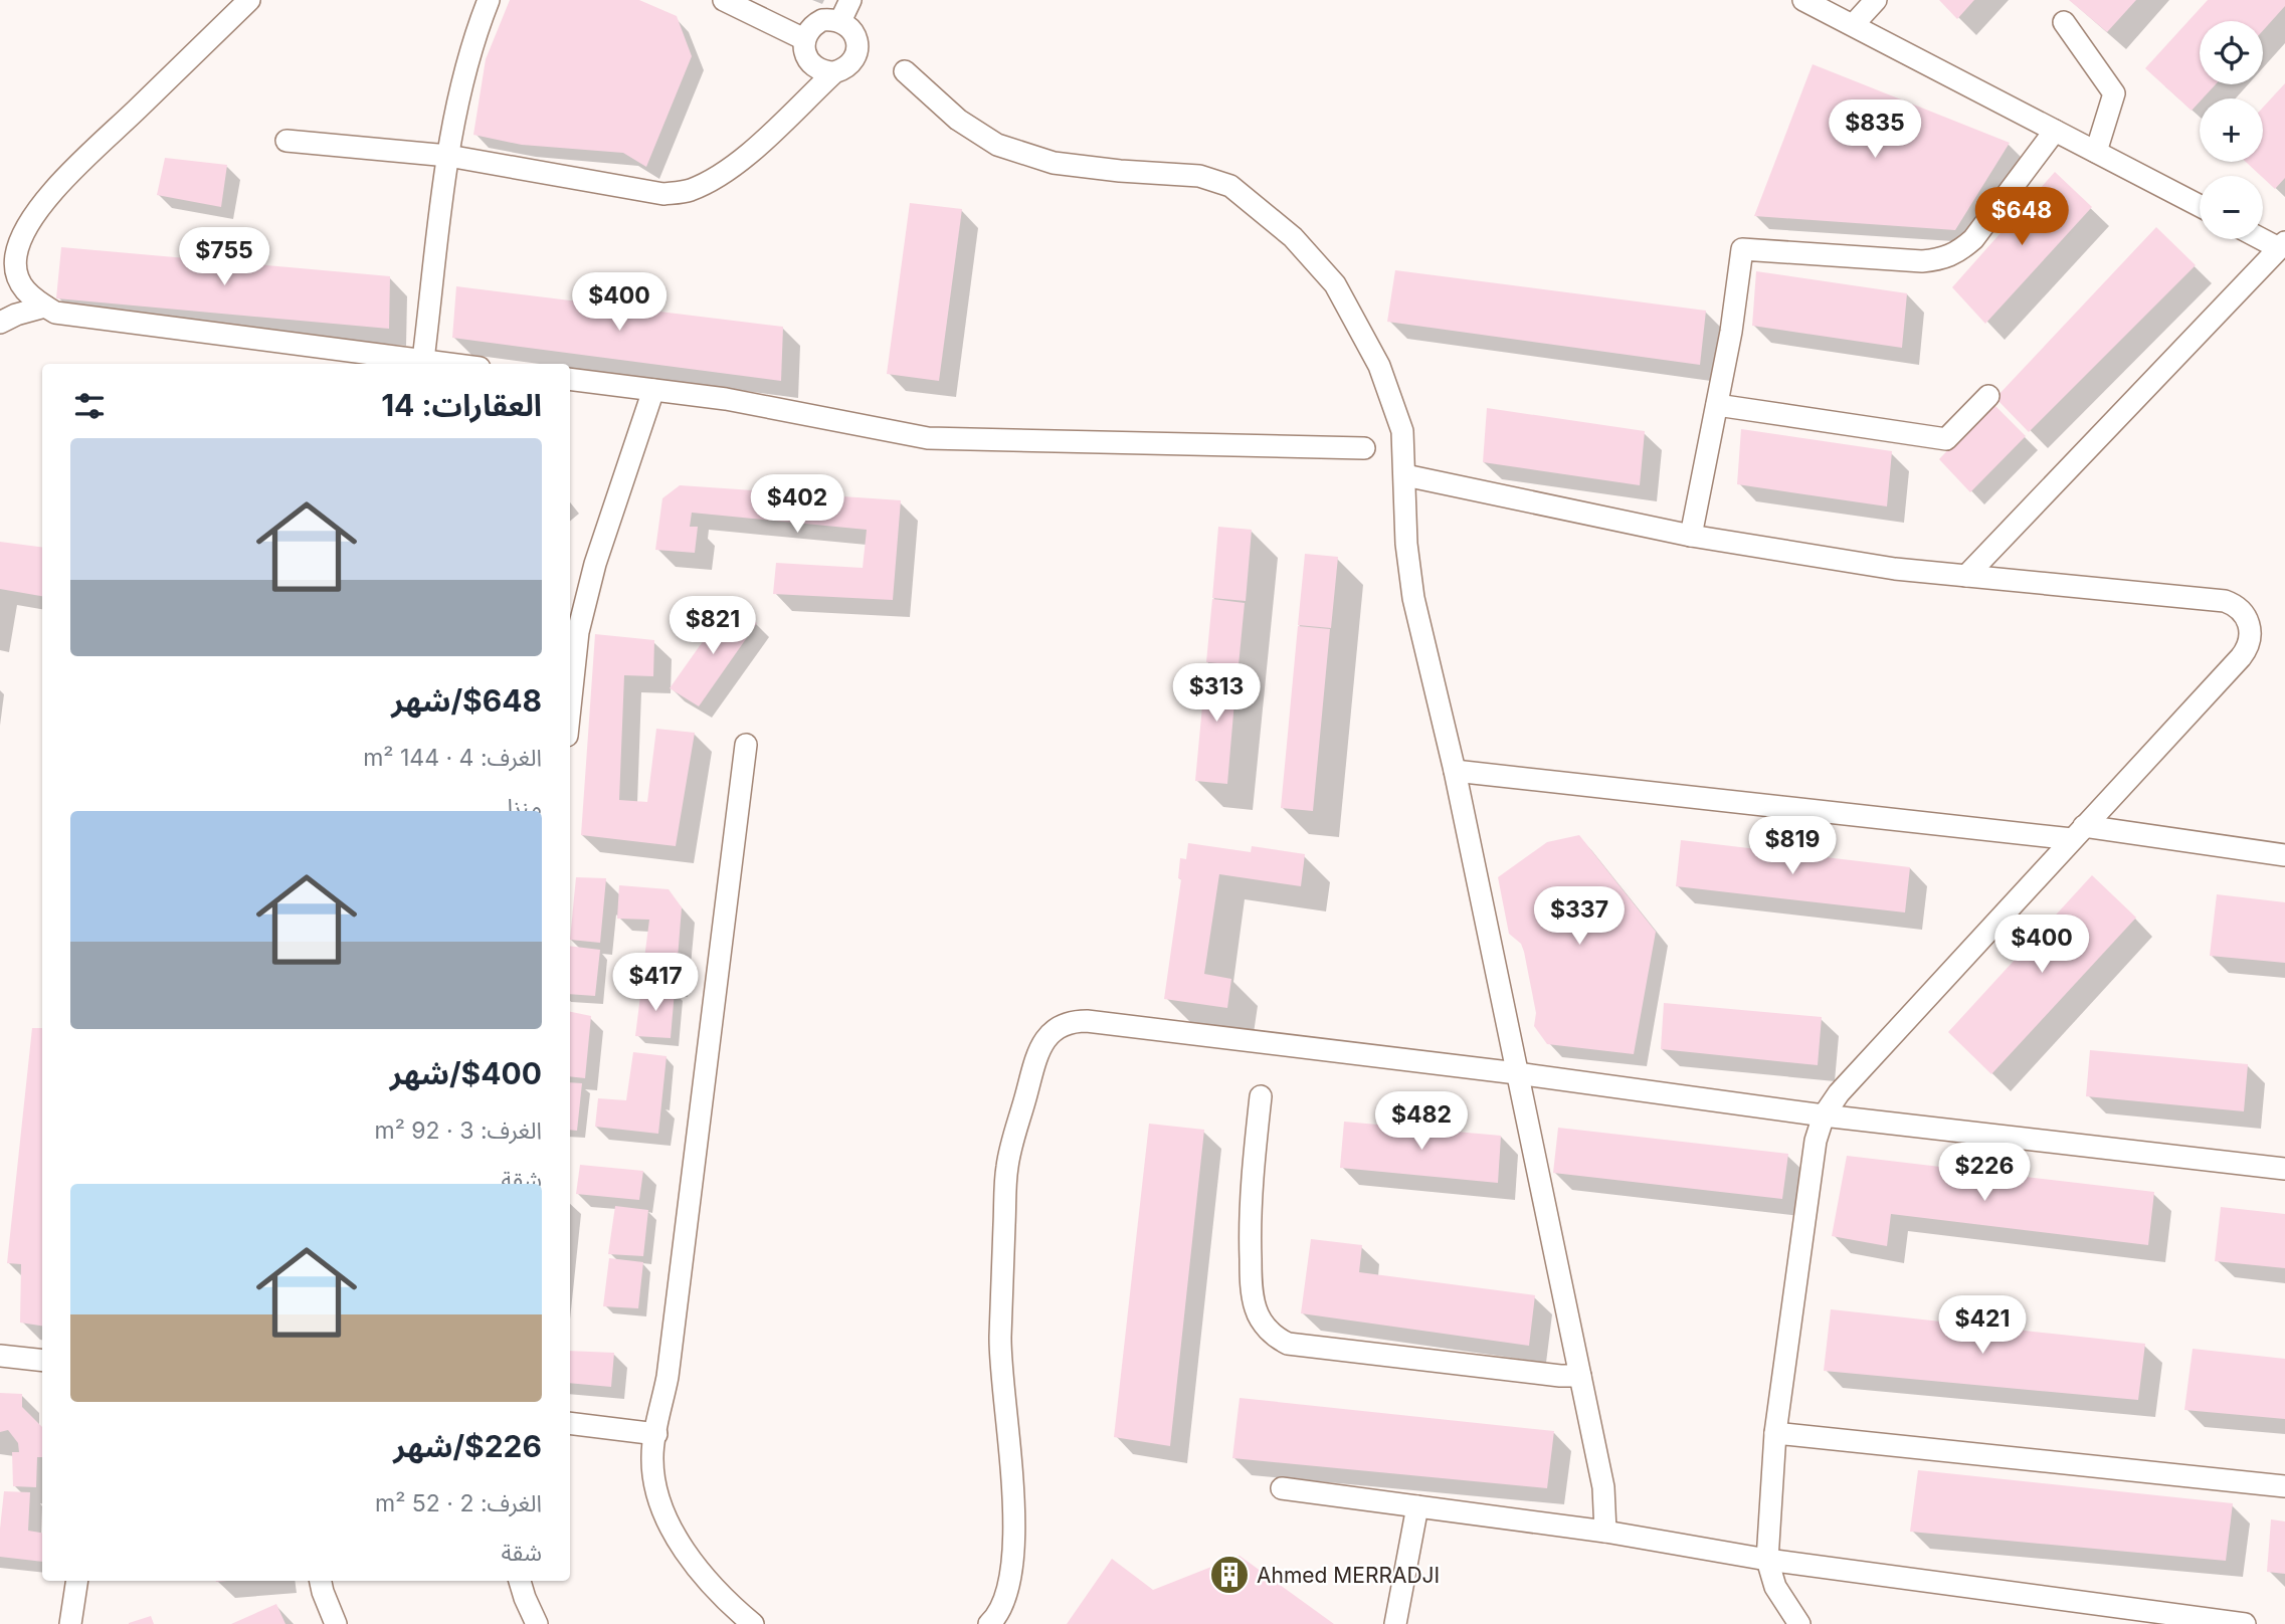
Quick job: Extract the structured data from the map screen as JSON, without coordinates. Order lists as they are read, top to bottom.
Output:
{
  "places": {
    "building": ["Ahmed MERRADJI"]
  },
  "page": {
    "map_buttons": ["+", "−"],
    "price": [
      "$835",
      "$648",
      "$755",
      "$400",
      "$402",
      "$821",
      "$313",
      "$819",
      "$337",
      "$400",
      "$417",
      "$482",
      "$226",
      "$421"
    ],
    "heading": "العقارات: 14",
    "list": [
      {
        "name": "$648/شهر",
        "note": "الغرف: 4 · 144 m² · منزل"
      },
      {
        "name": "$400/شهر",
        "note": "الغرف: 3 · 92 m² · شقة"
      },
      {
        "name": "$226/شهر",
        "note": "الغرف: 2 · 52 m² · شقة"
      }
    ]
  }
}
